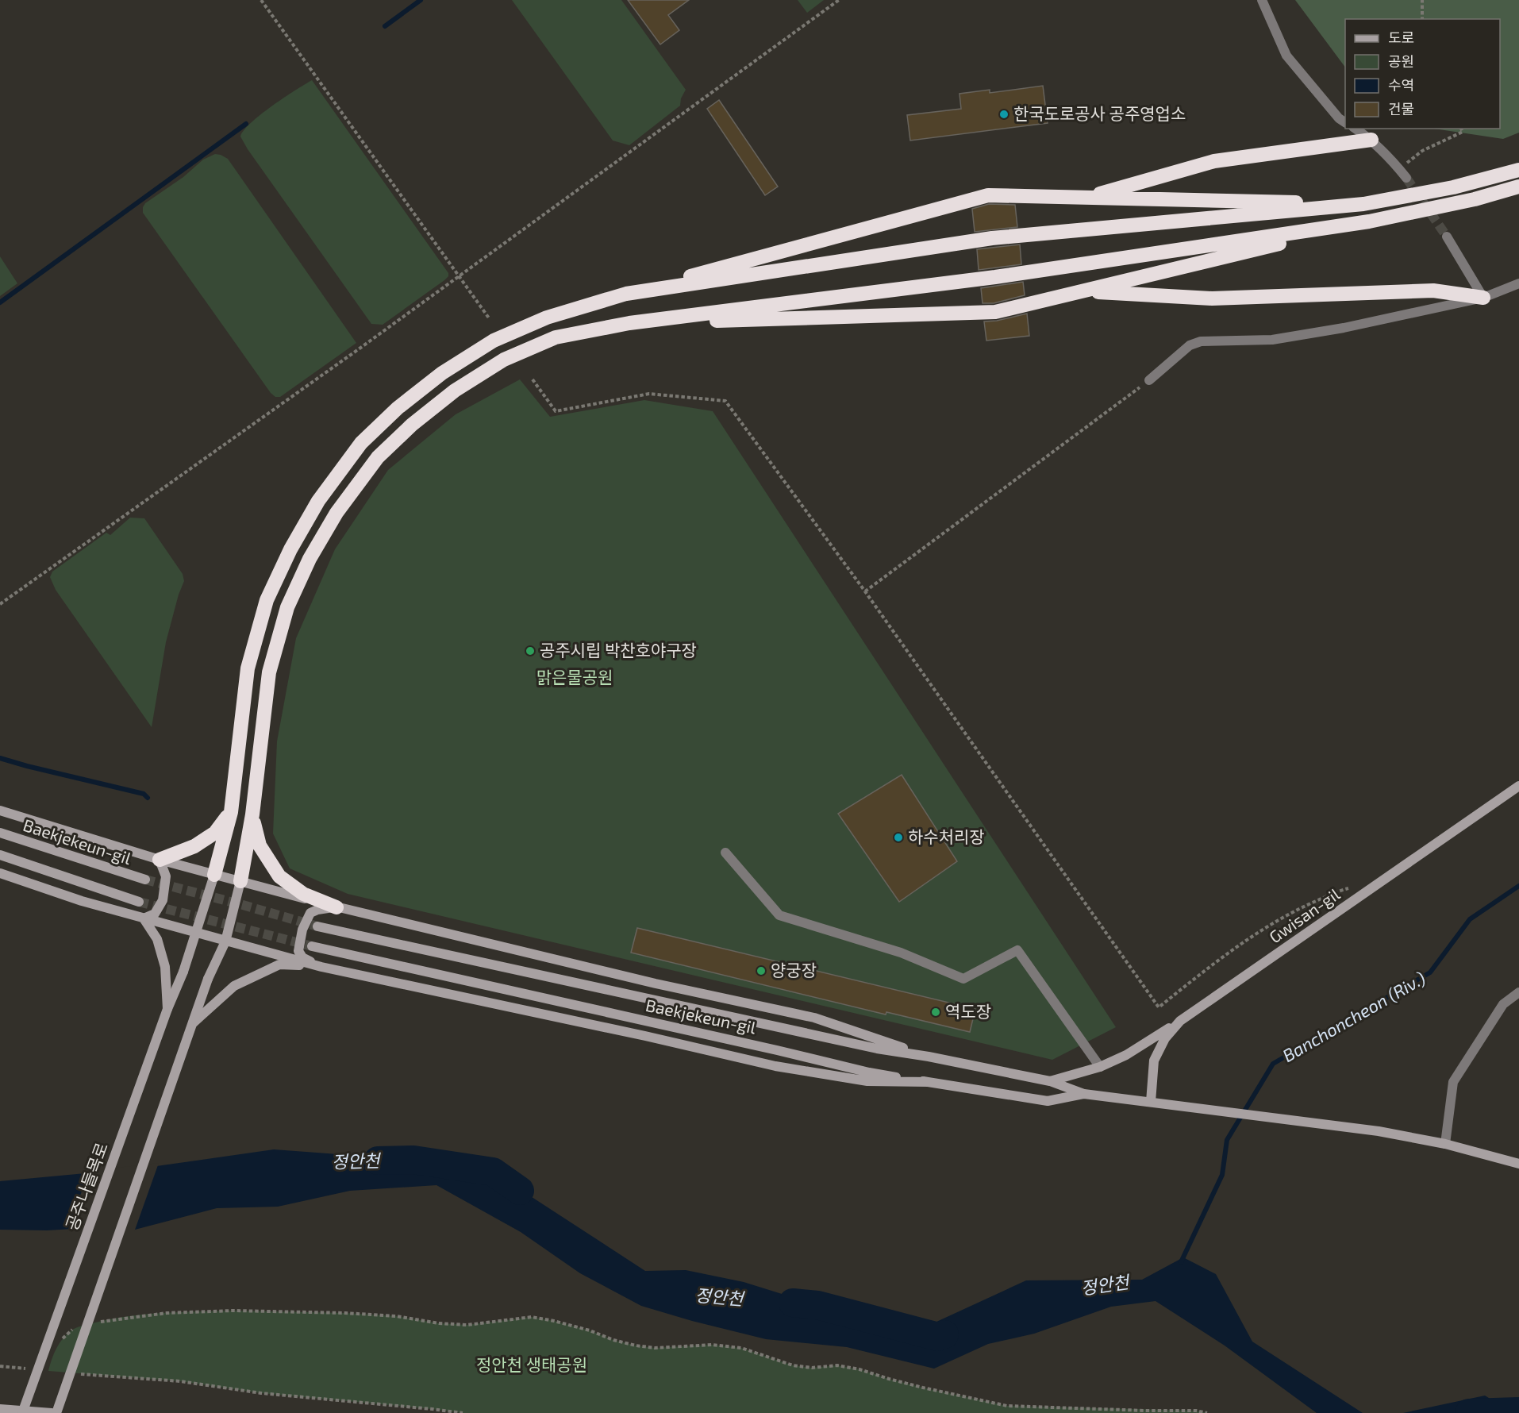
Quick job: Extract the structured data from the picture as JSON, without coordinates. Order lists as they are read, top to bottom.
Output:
{
  "streets": {
    "main road": ["Baekjekeun-gil", "Gwisan-gil", "공주나들목로"]
  },
  "crossings": [
    ["Baekjekeun-gil", "Gwisan-gil"]
  ],
  "water": ["Banchoncheon (Riv.)", "정안천"],
  "parks": ["맑은물공원", "정안천 생태공원"],
  "places": [
    "한국도로공사 공주영업소",
    "공주시립 박찬호야구장",
    "하수처리장",
    "양궁장",
    "역도장"
  ],
  "legend": [
    "도로",
    "공원",
    "수역",
    "건물"
  ]
}
